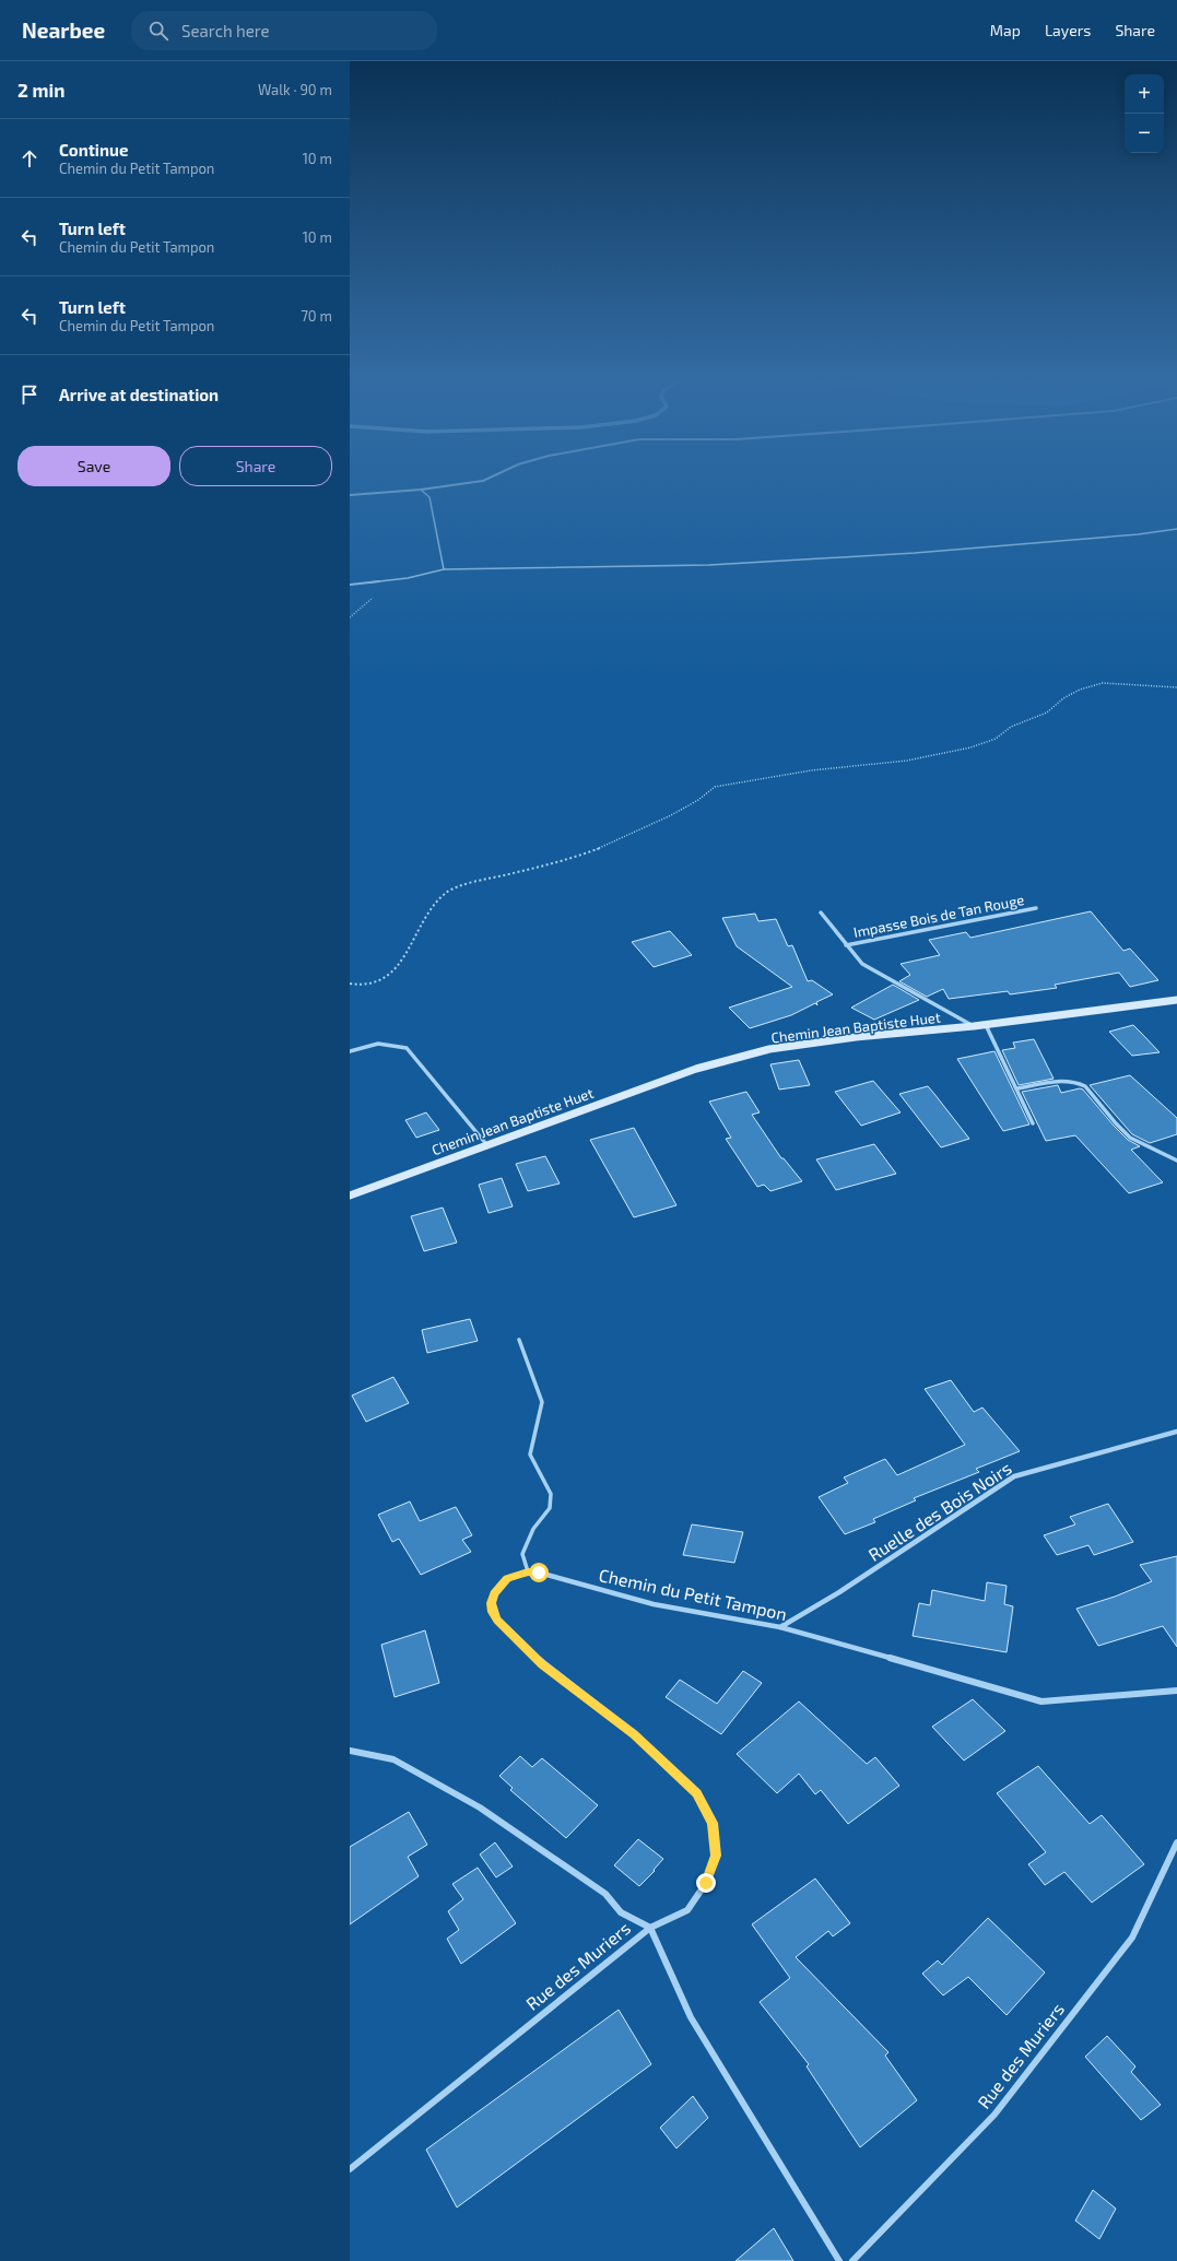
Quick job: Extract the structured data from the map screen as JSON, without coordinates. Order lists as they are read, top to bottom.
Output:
{
  "streets": {
    "street": [
      "Impasse Bois de Tan Rouge",
      "Chemin Jean Baptiste Huet",
      "Ruelle des Bois Noirs",
      "Chemin du Petit Tampon",
      "Rue des Muriers"
    ]
  },
  "crossings": [
    ["Impasse Bois de Tan Rouge", "Chemin Jean Baptiste Huet"],
    ["Ruelle des Bois Noirs", "Chemin du Petit Tampon"],
    ["Chemin du Petit Tampon", "Rue des Muriers"]
  ],
  "page": {
    "header": "Nearbee",
    "search": "Search here",
    "nav": ["Map", "Layers", "Share"],
    "heading": ["2 min", "Walk · 90 m"],
    "map_buttons": ["+", "−"],
    "list": [
      ["Continue", "Chemin du Petit Tampon", "10 m"],
      ["Turn left", "Chemin du Petit Tampon", "10 m"],
      ["Turn left", "Chemin du Petit Tampon", "70 m"],
      "Arrive at destination"
    ],
    "buttons": ["Save", "Share"]
  }
}
